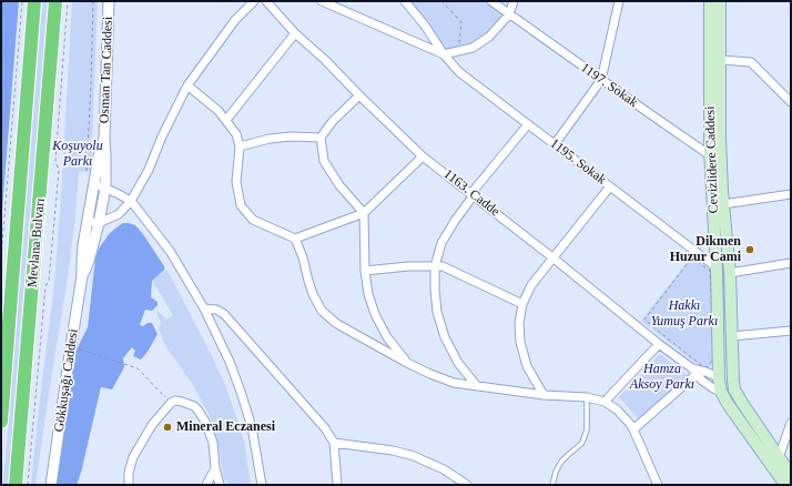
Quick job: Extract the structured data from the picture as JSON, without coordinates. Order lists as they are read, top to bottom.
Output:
{
  "streets": {
    "highway": ["Mevlana Bulvarı"],
    "main road": ["Cevizlidere Caddesi"],
    "street": [
      "Osman Tan Caddesi",
      "1197. Sokak",
      "1195. Sokak",
      "1163. Cadde",
      "Gökkuşağı Caddesi"
    ]
  },
  "crossings": [
    ["Osman Tan Caddesi", "Gökkuşağı Caddesi"],
    ["1197. Sokak", "Cevizlidere Caddesi"],
    ["Cevizlidere Caddesi", "1195. Sokak"],
    ["Cevizlidere Caddesi", "1163. Cadde"]
  ],
  "parks": ["Koşuyolu Parkı", "Hakkı Yumuş Parkı", "Hamza Aksoy Parkı"],
  "places": ["Dikmen Huzur Cami", "Mineral Eczanesi"]
}
